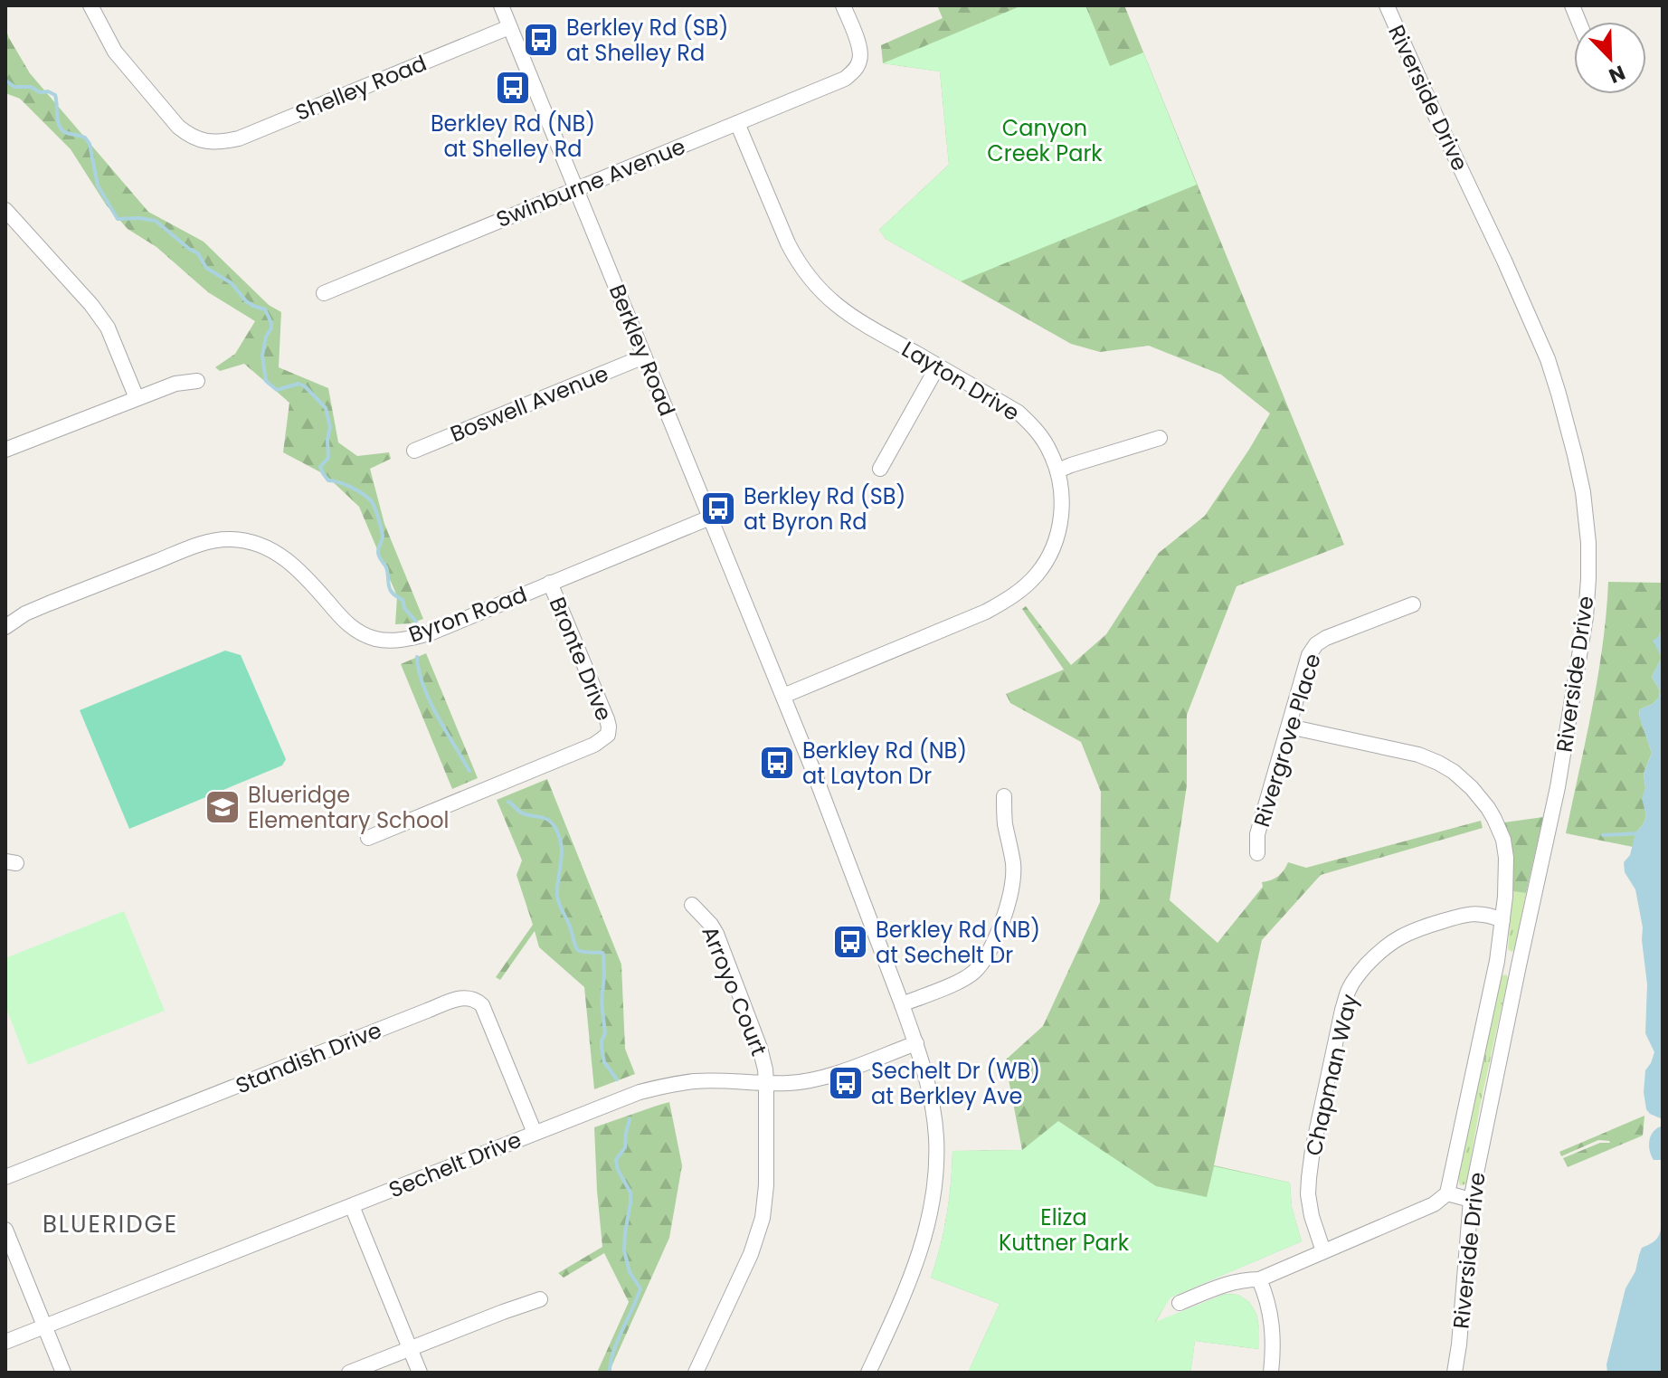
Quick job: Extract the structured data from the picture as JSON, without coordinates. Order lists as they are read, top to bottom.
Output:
{
  "streets": {
    "street": [
      "Shelley Road",
      "Riverside Drive",
      "Swinburne Avenue",
      "Berkley Road",
      "Layton Drive",
      "Boswell Avenue",
      "Byron Road",
      "Bronte Drive",
      "Rivergrove Place",
      "Arroyo Court",
      "Standish Drive",
      "Chapman Way",
      "Sechelt Drive"
    ]
  },
  "crossings": [
    ["Shelley Road", "Berkley Road"],
    ["Riverside Drive", "Rivergrove Place"],
    ["Riverside Drive", "Chapman Way"],
    ["Swinburne Avenue", "Berkley Road"],
    ["Swinburne Avenue", "Layton Drive"],
    ["Berkley Road", "Layton Drive"],
    ["Berkley Road", "Boswell Avenue"],
    ["Berkley Road", "Byron Road"],
    ["Berkley Road", "Sechelt Drive"],
    ["Byron Road", "Bronte Drive"],
    ["Arroyo Court", "Sechelt Drive"],
    ["Standish Drive", "Sechelt Drive"]
  ],
  "districts": ["BLUERIDGE"],
  "parks": ["Canyon Creek Park", "Eliza Kuttner Park"],
  "places": {
    "bus stop": [
      "Berkley Rd (SB) at Shelley Rd",
      "Berkley Rd (NB) at Shelley Rd",
      "Berkley Rd (SB) at Byron Rd",
      "Berkley Rd (NB) at Layton Dr",
      "Berkley Rd (NB) at Sechelt Dr",
      "Sechelt Dr (WB) at Berkley Ave"
    ],
    "school or university": ["Blueridge Elementary School"]
  },
  "north": "bottom right"
}
